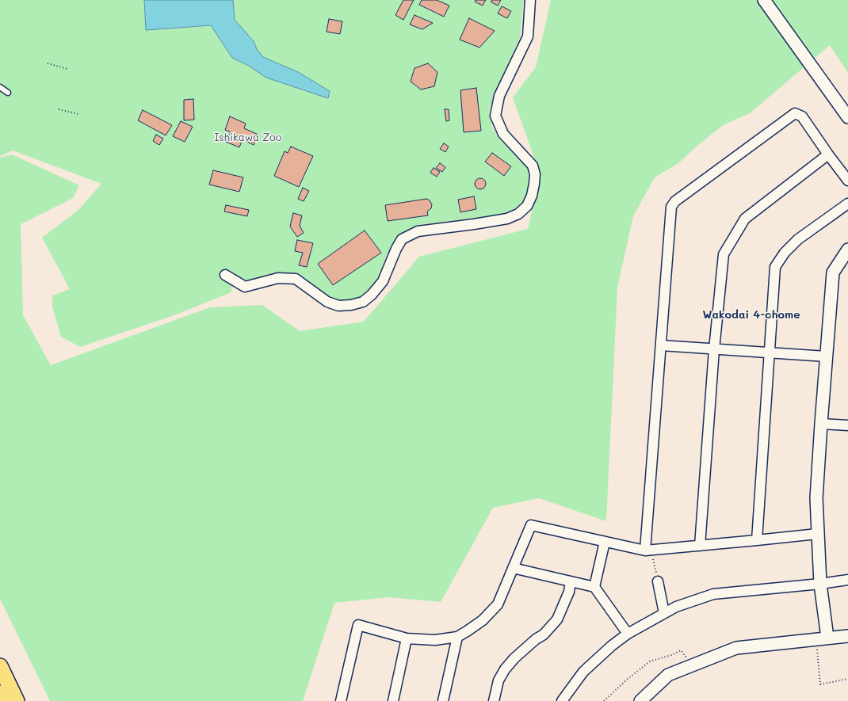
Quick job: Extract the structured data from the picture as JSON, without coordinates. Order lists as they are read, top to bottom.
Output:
{
  "districts": ["Wakodai 4-chome"],
  "parks": ["Ishikawa Zoo"]
}
